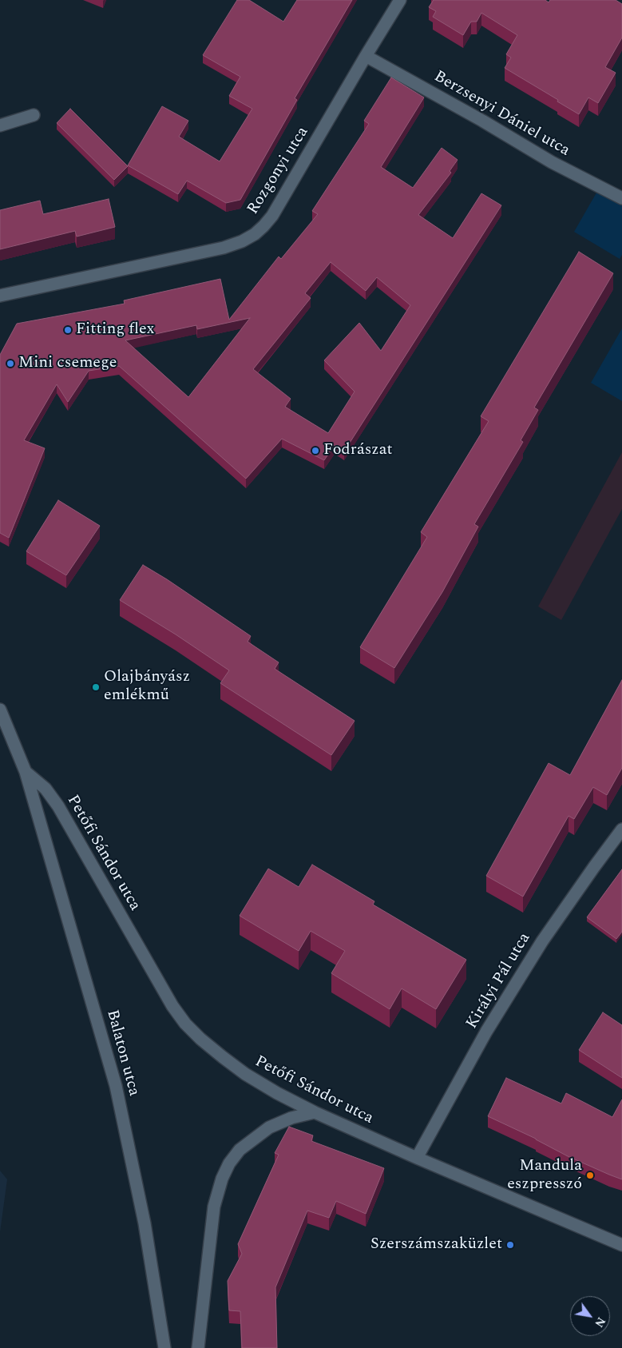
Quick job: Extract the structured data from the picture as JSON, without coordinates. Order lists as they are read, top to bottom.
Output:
{
  "streets": {
    "street": [
      "Berzsenyi Dániel utca",
      "Rozgonyi utca",
      "Petőfi Sándor utca",
      "Királyi Pál utca",
      "Balaton utca"
    ]
  },
  "crossings": [
    ["Berzsenyi Dániel utca", "Rozgonyi utca"],
    ["Petőfi Sándor utca", "Királyi Pál utca"],
    ["Petőfi Sándor utca", "Balaton utca"]
  ],
  "places": [
    "Fitting flex",
    "Mini csemege",
    "Fodrászat",
    "Olajbányász emlékmű",
    "Mandula eszpresszó",
    "Szerszámszaküzlet"
  ],
  "north": "bottom right"
}
